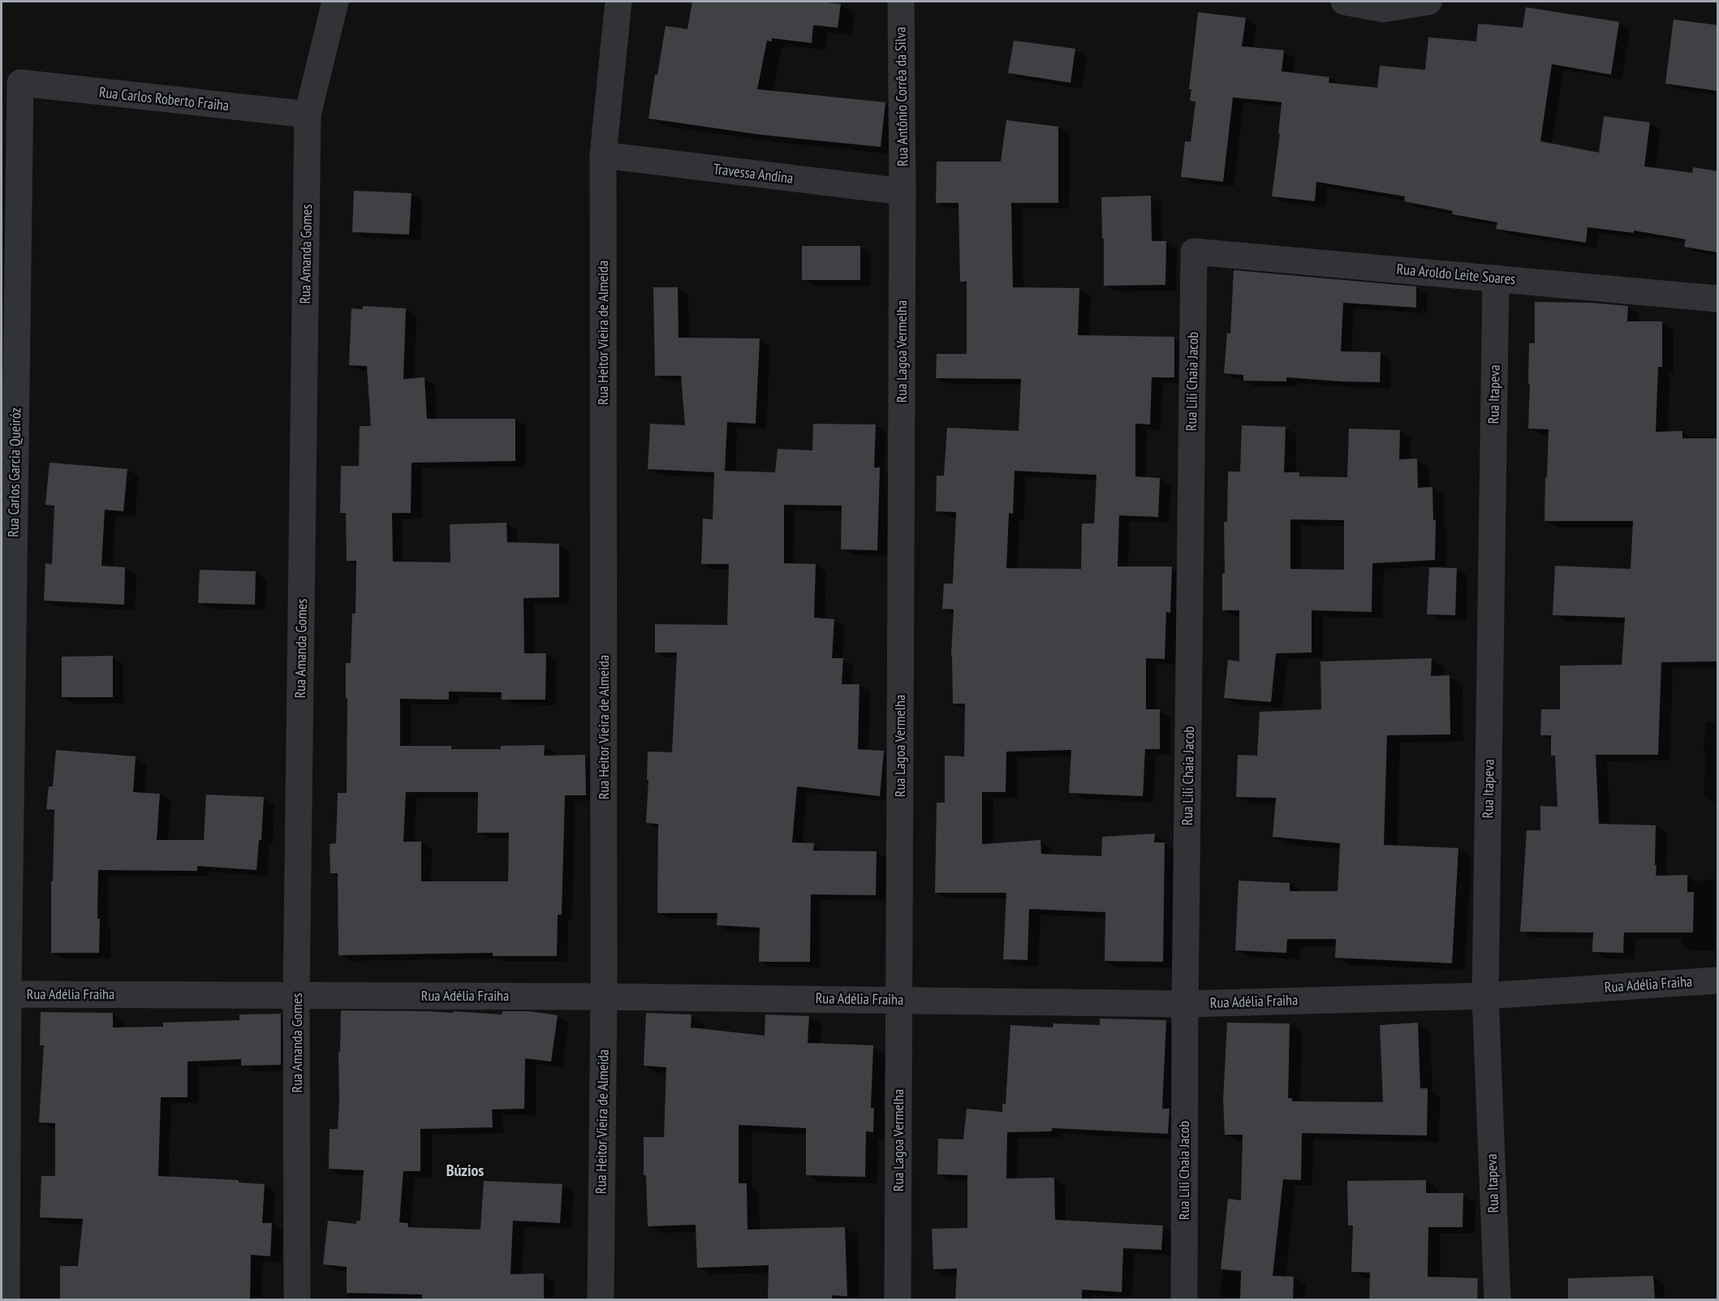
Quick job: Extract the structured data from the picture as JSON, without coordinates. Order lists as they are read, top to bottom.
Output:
{
  "streets": {
    "street": [
      "Rua Antônio Corrêa da Silva",
      "Rua Carlos Roberto Fraiha",
      "Travessa Andina",
      "Rua Amanda Gomes",
      "Rua Aroldo Leite Soares",
      "Rua Heitor Vieira de Almeida",
      "Rua Lagoa Vermelha",
      "Rua Lili Chaia Jacob",
      "Rua Itapeva",
      "Rua Carlos Garcia Queiróz",
      "Rua Adélia Fraiha"
    ]
  },
  "crossings": [
    ["Rua Antônio Corrêa da Silva", "Travessa Andina"],
    ["Rua Antônio Corrêa da Silva", "Rua Lagoa Vermelha"],
    ["Rua Carlos Roberto Fraiha", "Rua Amanda Gomes"],
    ["Rua Carlos Roberto Fraiha", "Rua Carlos Garcia Queiróz"],
    ["Travessa Andina", "Rua Heitor Vieira de Almeida"],
    ["Travessa Andina", "Rua Lagoa Vermelha"],
    ["Rua Amanda Gomes", "Rua Adélia Fraiha"],
    ["Rua Aroldo Leite Soares", "Rua Lili Chaia Jacob"],
    ["Rua Aroldo Leite Soares", "Rua Itapeva"],
    ["Rua Heitor Vieira de Almeida", "Rua Adélia Fraiha"],
    ["Rua Lagoa Vermelha", "Rua Adélia Fraiha"],
    ["Rua Lili Chaia Jacob", "Rua Adélia Fraiha"],
    ["Rua Itapeva", "Rua Adélia Fraiha"],
    ["Rua Carlos Garcia Queiróz", "Rua Adélia Fraiha"]
  ],
  "districts": ["Búzios"]
}
